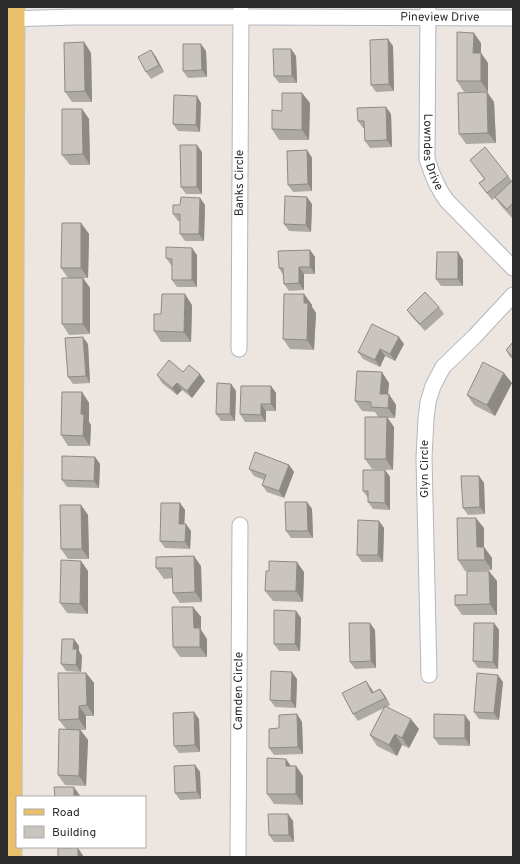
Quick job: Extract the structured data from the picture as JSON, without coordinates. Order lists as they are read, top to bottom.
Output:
{
  "streets": {
    "street": [
      "Pineview Drive",
      "Lowndes Drive",
      "Banks Circle",
      "Glyn Circle",
      "Camden Circle"
    ]
  },
  "crossings": [
    ["Pineview Drive", "Lowndes Drive"],
    ["Pineview Drive", "Banks Circle"]
  ],
  "legend": ["Road", "Building"]
}
